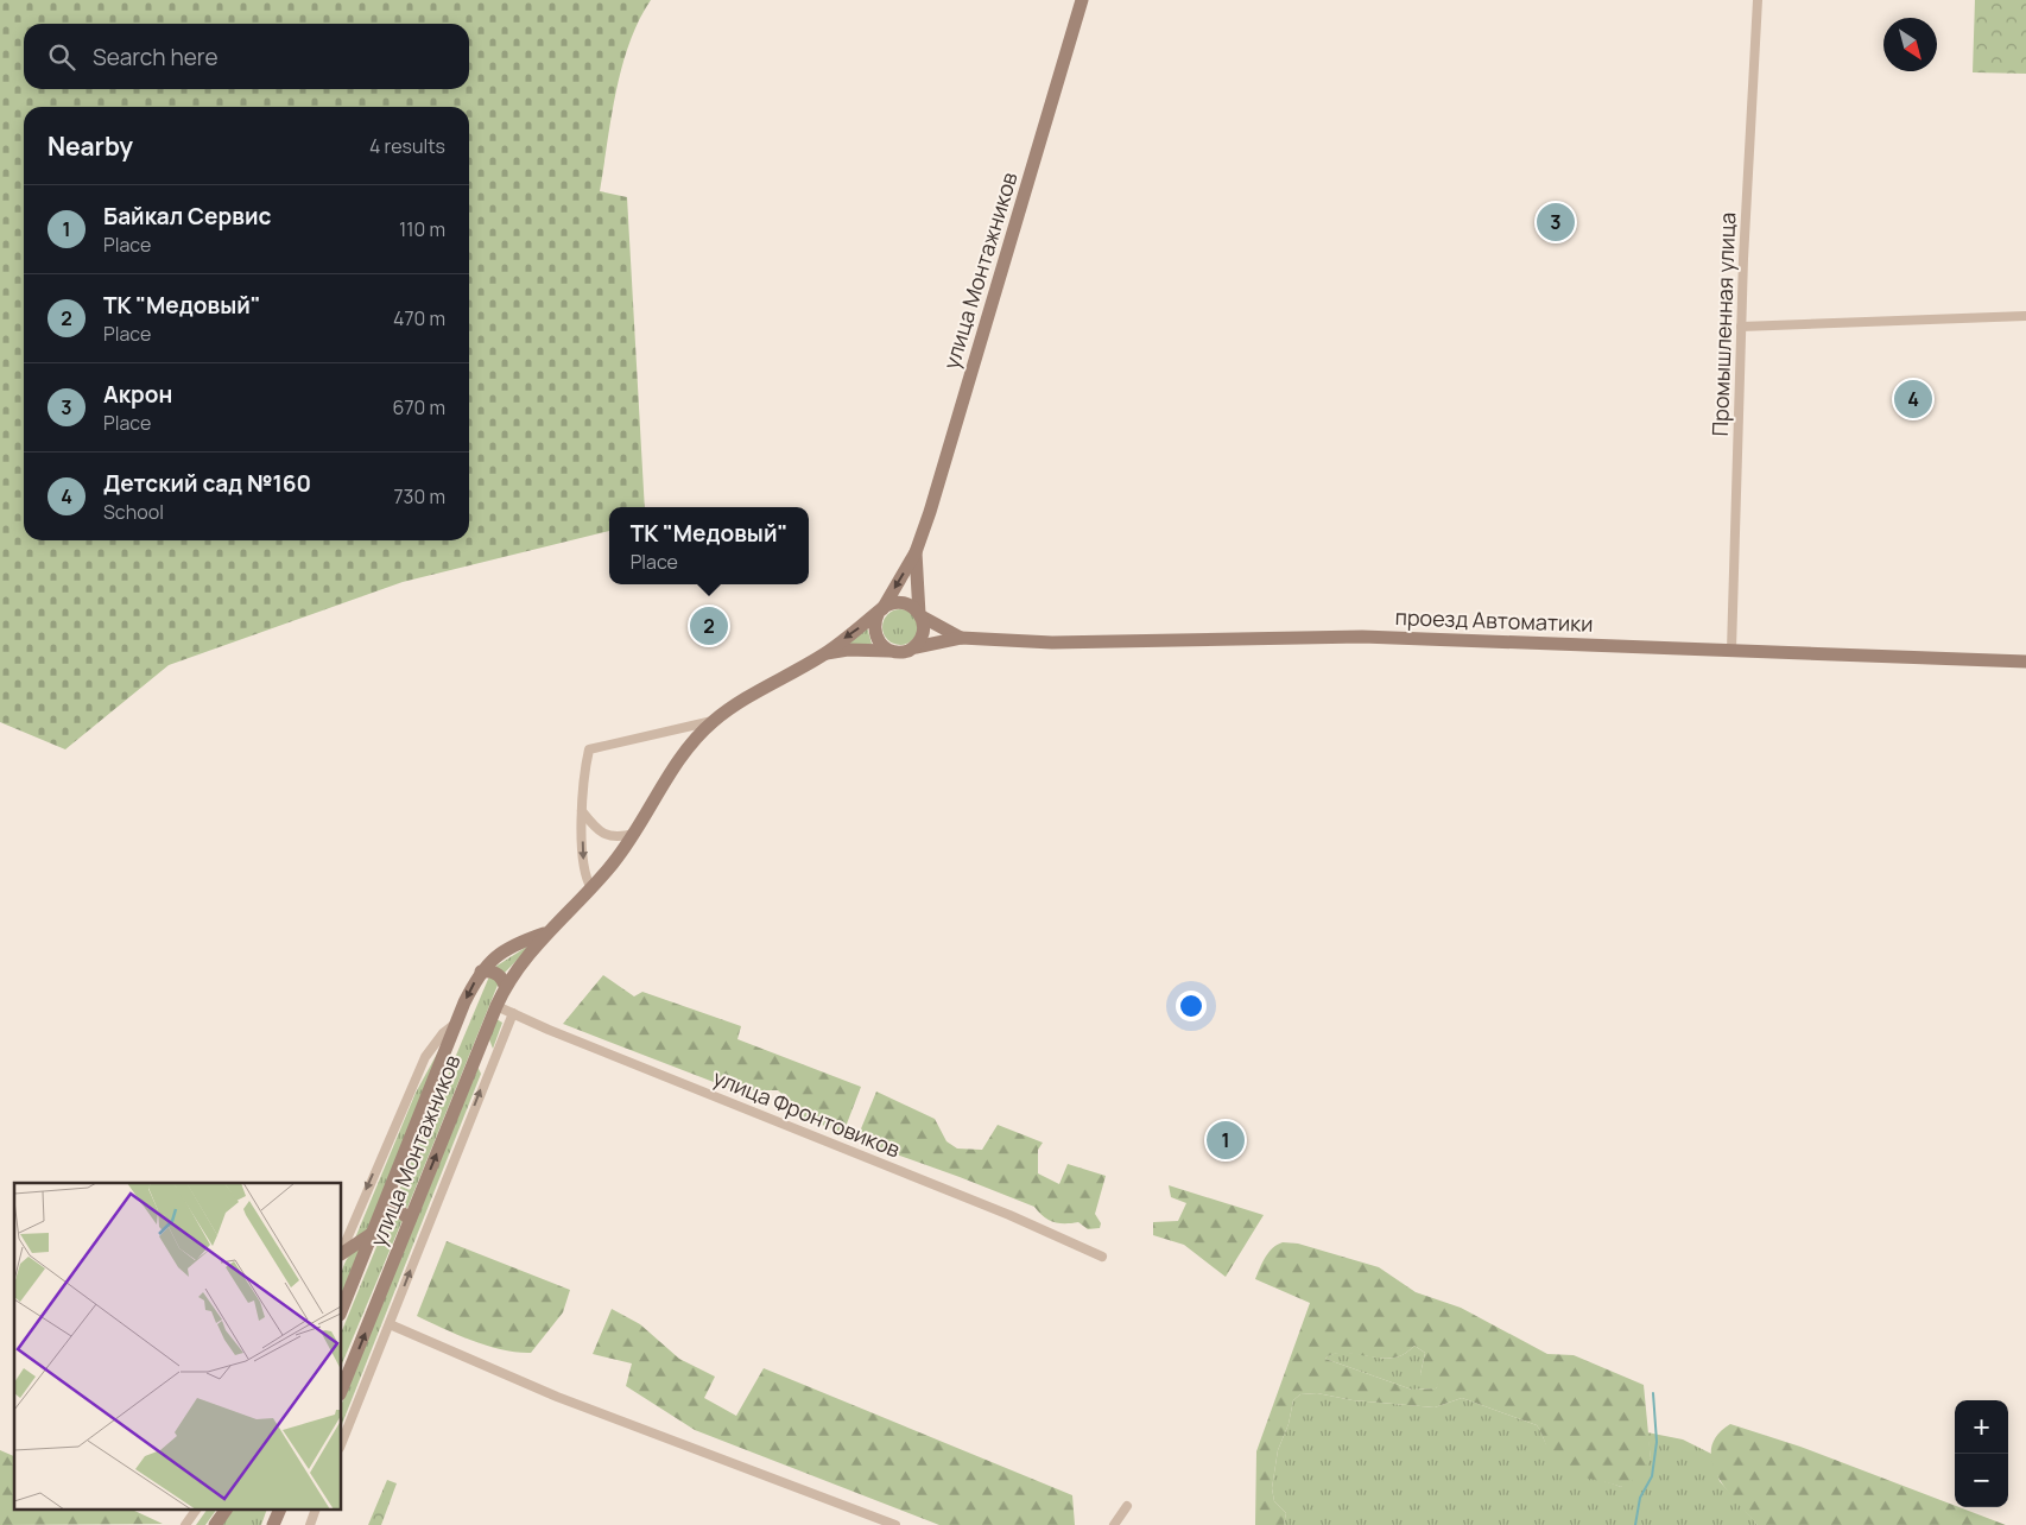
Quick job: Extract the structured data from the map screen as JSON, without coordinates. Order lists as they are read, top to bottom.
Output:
{
  "streets": {
    "main road": ["улица Монтажников", "проезд Автоматики"],
    "street": ["Промышленная улица", "улица Фронтовиков"]
  },
  "crossings": [
    ["улица Монтажников", "проезд Автоматики"],
    ["улица Монтажников", "улица Фронтовиков"],
    ["Промышленная улица", "проезд Автоматики"]
  ],
  "north": "bottom right",
  "page": {
    "search": "Search here",
    "heading": ["Nearby", "4 results"],
    "list": [
      {
        "mark": "1",
        "name": "Байкал Сервис",
        "note": "Place",
        "value": "110 m"
      },
      {
        "mark": "2",
        "name": "ТК \"Медовый\"",
        "note": "Place",
        "value": "470 m"
      },
      {
        "mark": "3",
        "name": "Акрон",
        "note": "Place",
        "value": "670 m"
      },
      {
        "mark": "4",
        "name": "Детский сад №160",
        "note": "School",
        "value": "730 m"
      }
    ],
    "pins": [
      "3",
      "4",
      "2",
      "1"
    ],
    "popup": ["ТК \"Медовый\"", "Place"],
    "map_buttons": ["+", "−"]
  }
}
